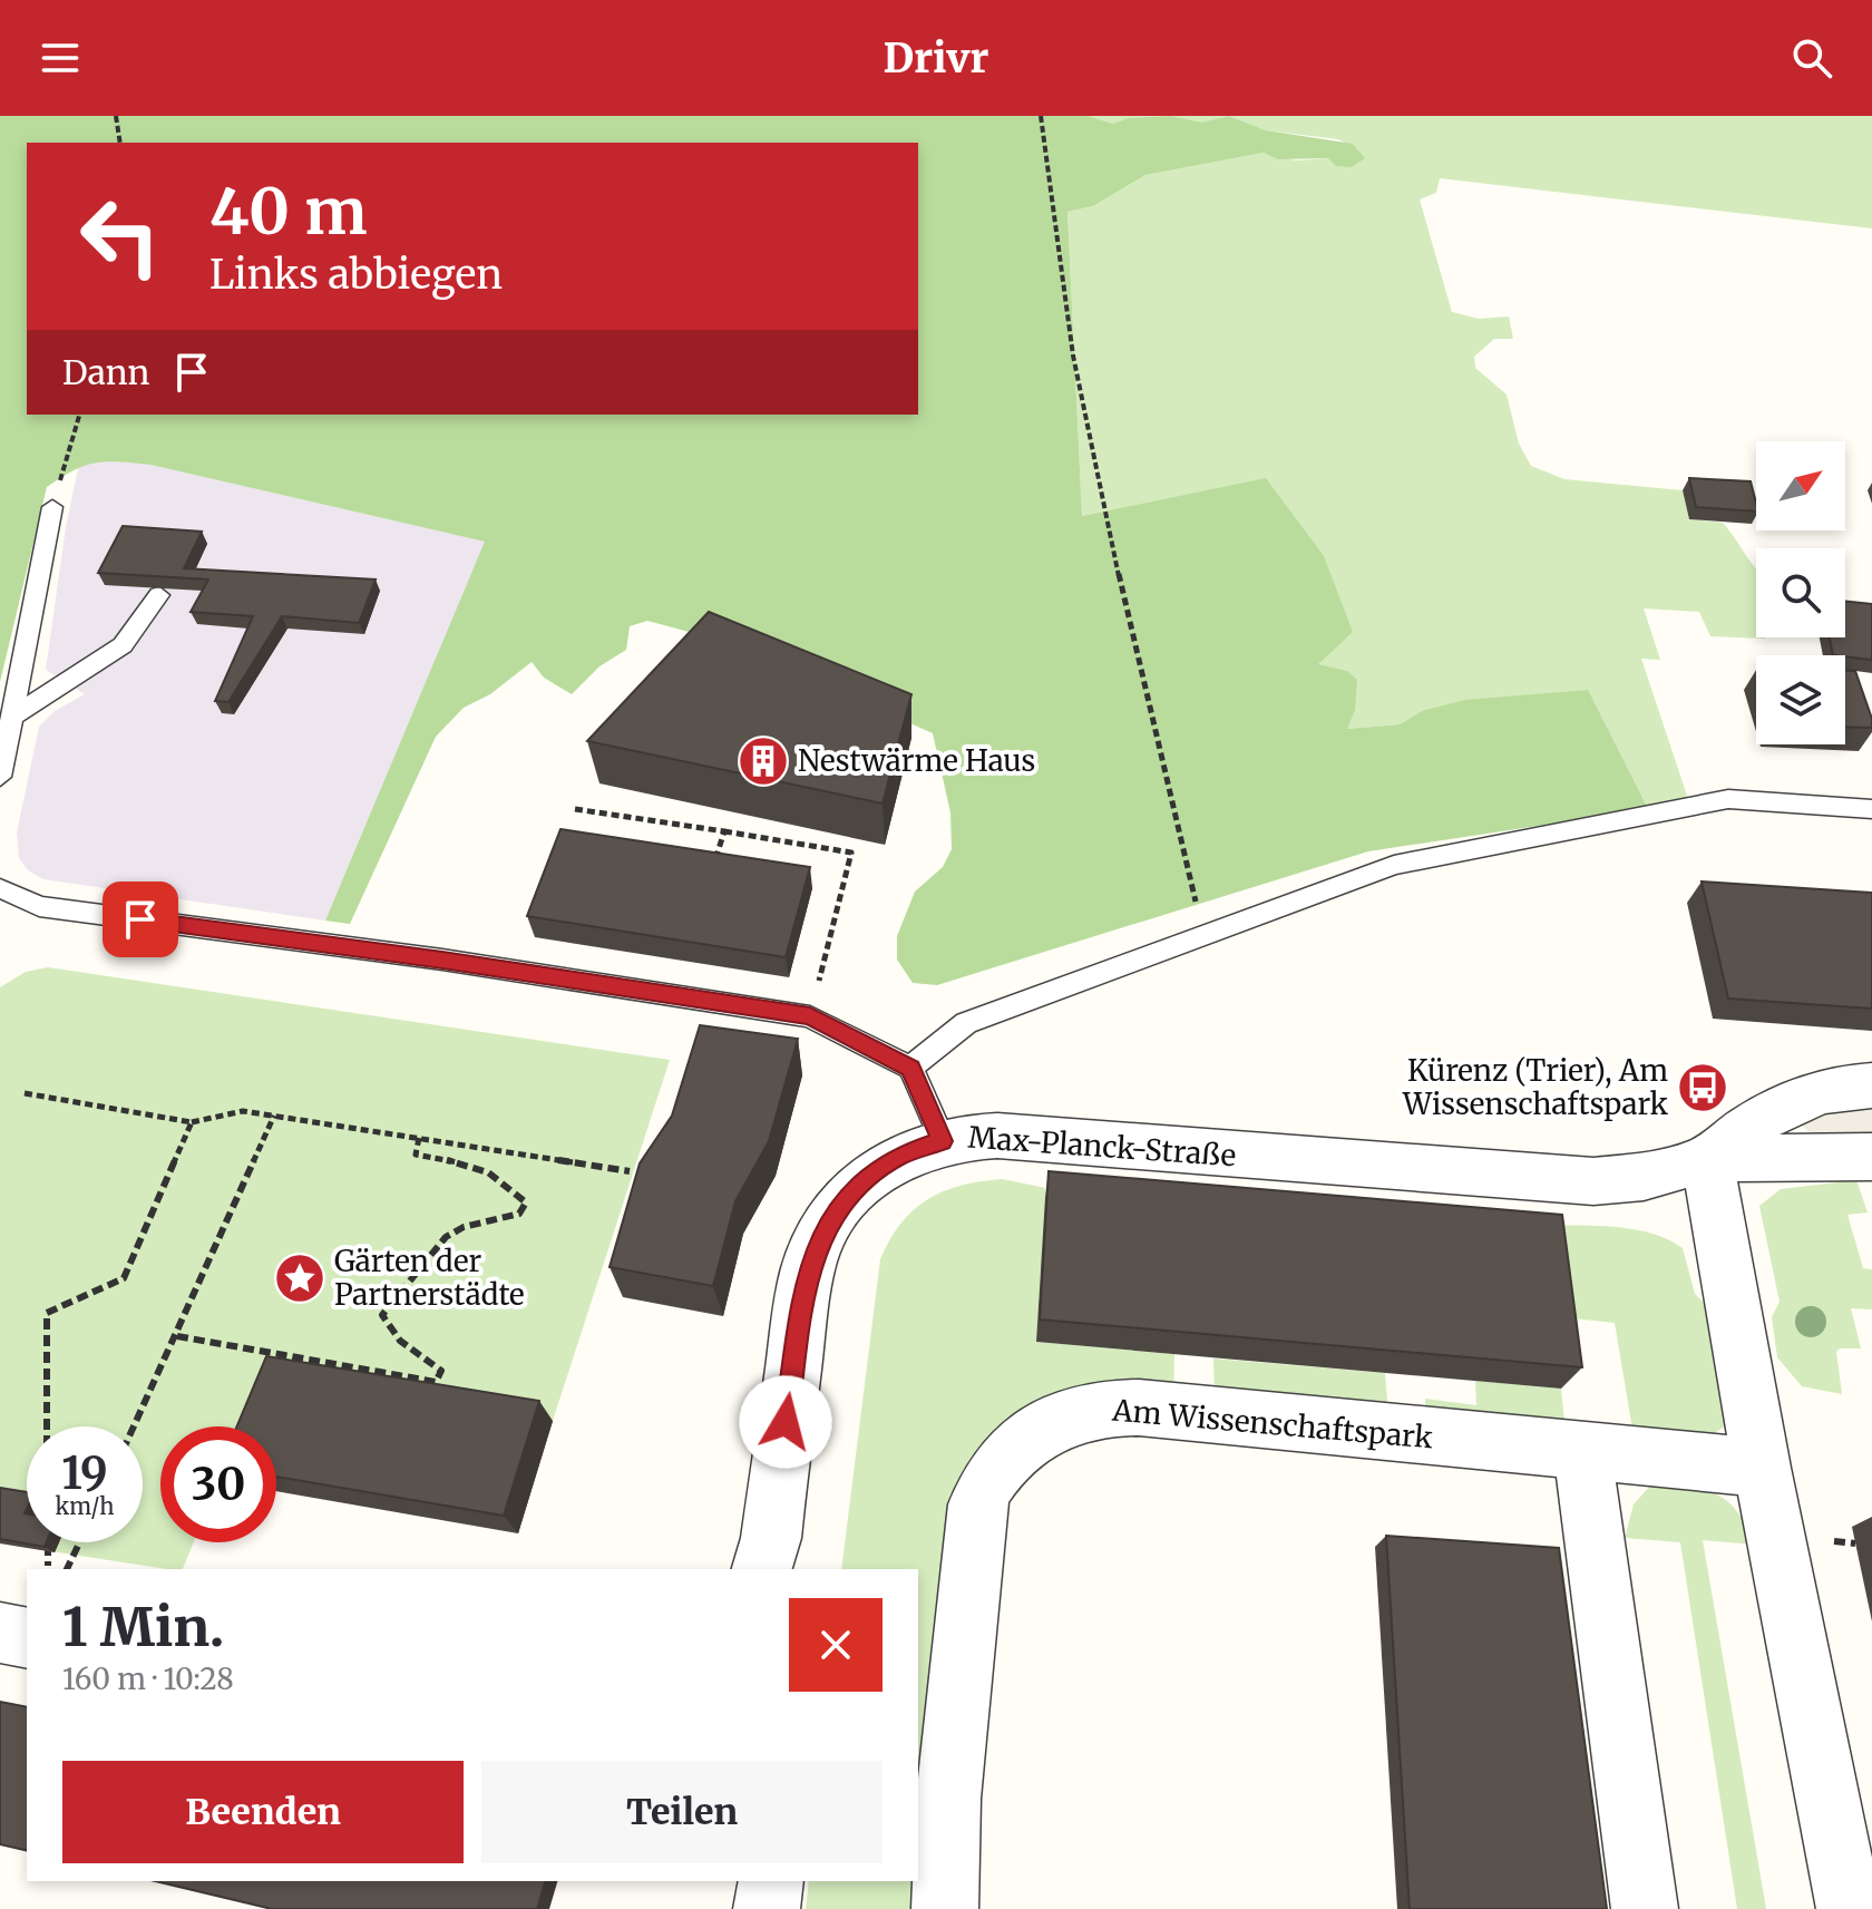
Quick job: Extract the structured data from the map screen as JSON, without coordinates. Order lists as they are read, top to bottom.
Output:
{
  "streets": {
    "street": ["Max-Planck-Straße", "Am Wissenschaftspark"]
  },
  "places": {
    "building": ["Nestwärme Haus"],
    "bus stop": ["Kürenz (Trier), Am Wissenschaftspark"],
    "place": ["Gärten der Partnerstädte"]
  },
  "north": "top right",
  "page": {
    "header": "Drivr",
    "turn": ["40 m", "Links abbiegen"],
    "then": "Dann",
    "speed": "19 km/h",
    "limit": "30",
    "heading": ["1 Min.", "160 m · 10:28"],
    "buttons": ["Beenden", "Teilen"]
  }
}
